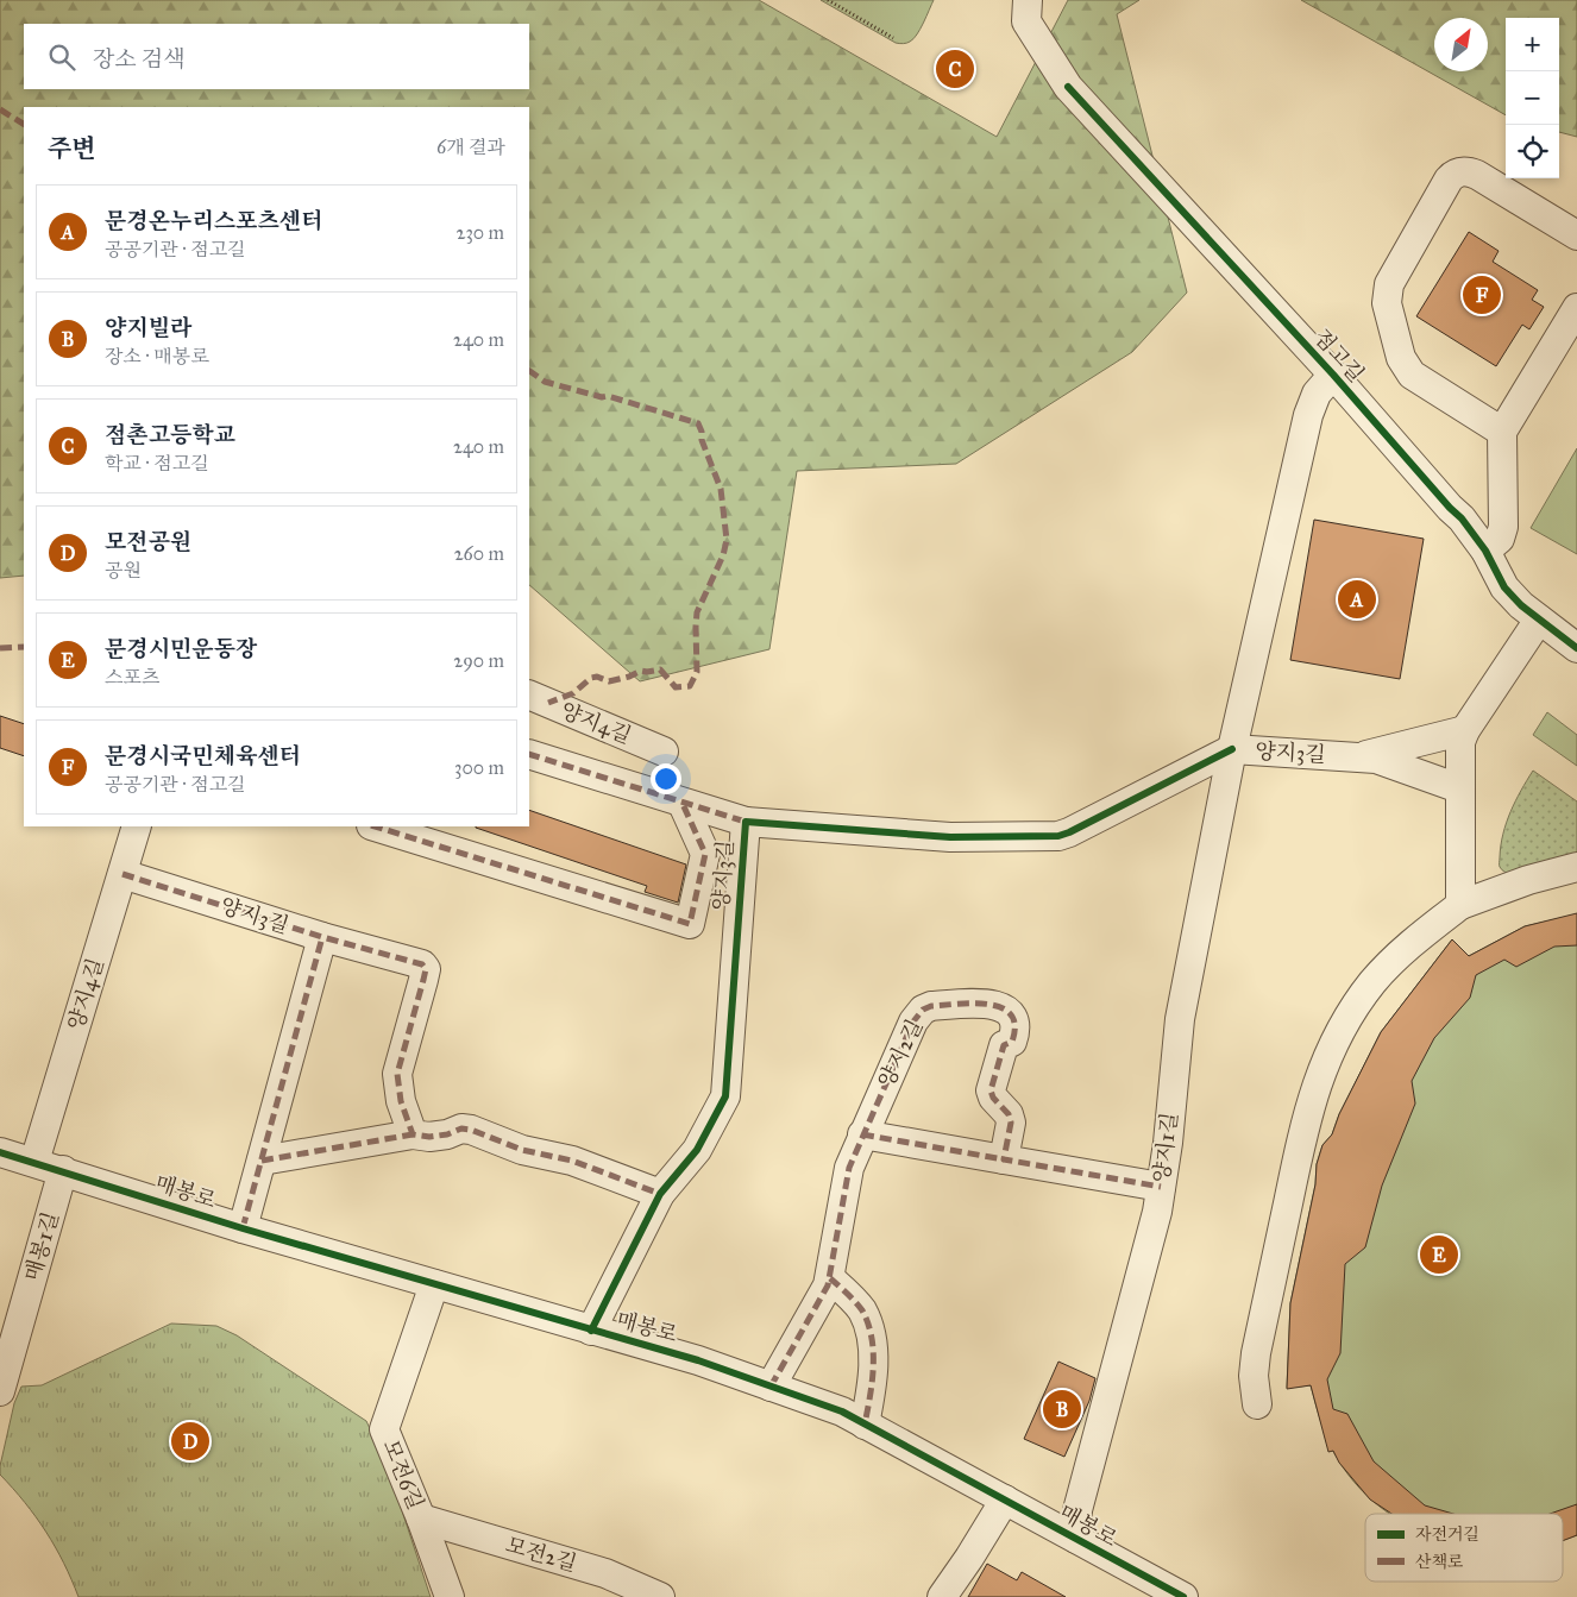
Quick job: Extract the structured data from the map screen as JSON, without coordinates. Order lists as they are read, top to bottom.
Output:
{
  "streets": {
    "street": [
      "점고길",
      "양지4길",
      "양지3길",
      "양지2길",
      "양지1길",
      "매봉로",
      "매봉1길",
      "모전6길",
      "모전2길"
    ]
  },
  "crossings": [
    ["점고길", "양지1길"],
    ["양지4길", "양지3길"],
    ["양지4길", "매봉로"],
    ["양지3길", "양지1길"],
    ["양지3길", "매봉로"],
    ["양지2길", "매봉로"],
    ["양지1길", "매봉로"],
    ["매봉로", "매봉1길"],
    ["매봉로", "모전6길"],
    ["모전6길", "모전2길"]
  ],
  "legend": ["자전거길", "산책로"],
  "north": "top right",
  "page": {
    "map_buttons": ["+", "−"],
    "search": "장소 검색",
    "pins": [
      "C",
      "F",
      "A",
      "E",
      "B",
      "D"
    ],
    "heading": ["주변", "6개 결과"],
    "list": [
      {
        "mark": "A",
        "name": "문경온누리스포츠센터",
        "note": "공공기관 · 점고길",
        "value": "230 m"
      },
      {
        "mark": "B",
        "name": "양지빌라",
        "note": "장소 · 매봉로",
        "value": "240 m"
      },
      {
        "mark": "C",
        "name": "점촌고등학교",
        "note": "학교 · 점고길",
        "value": "240 m"
      },
      {
        "mark": "D",
        "name": "모전공원",
        "note": "공원",
        "value": "260 m"
      },
      {
        "mark": "E",
        "name": "문경시민운동장",
        "note": "스포츠",
        "value": "290 m"
      },
      {
        "mark": "F",
        "name": "문경시국민체육센터",
        "note": "공공기관 · 점고길",
        "value": "300 m"
      }
    ]
  }
}
